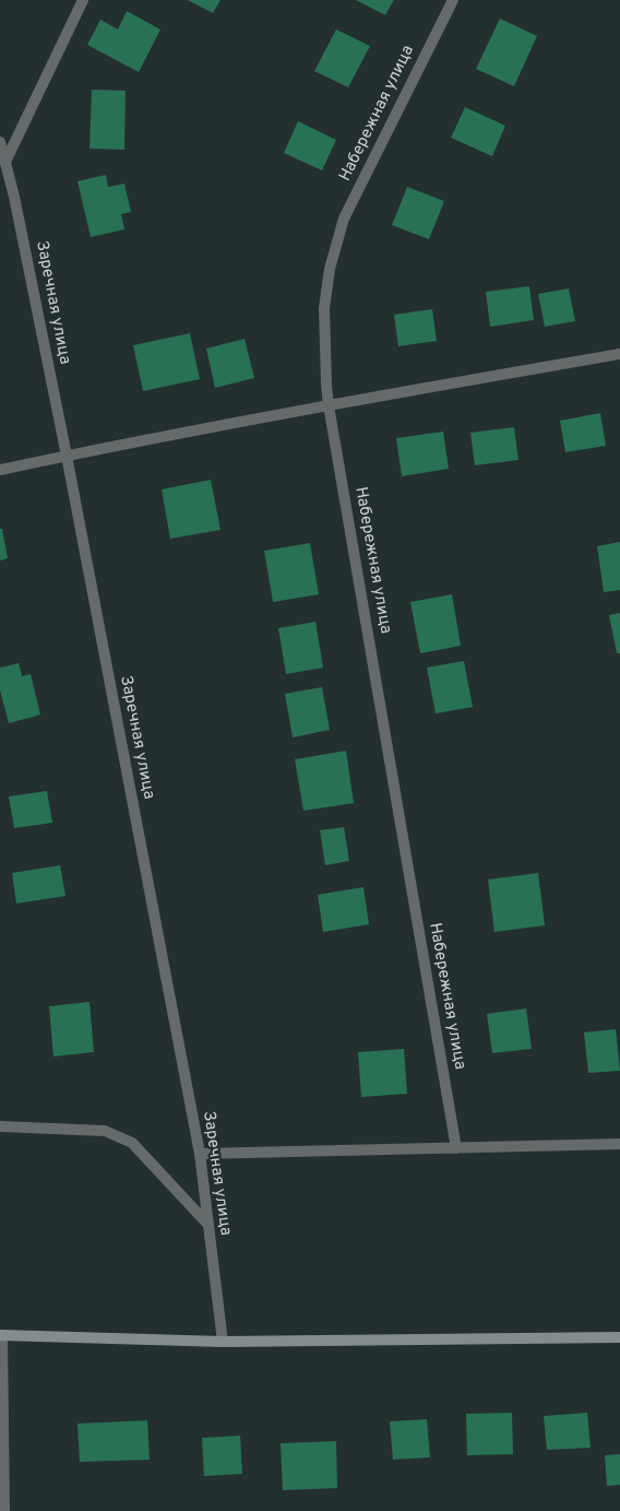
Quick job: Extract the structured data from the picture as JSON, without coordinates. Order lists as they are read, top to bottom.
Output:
{
  "streets": {
    "street": ["Набережная улица", "Заречная улица"]
  }
}
